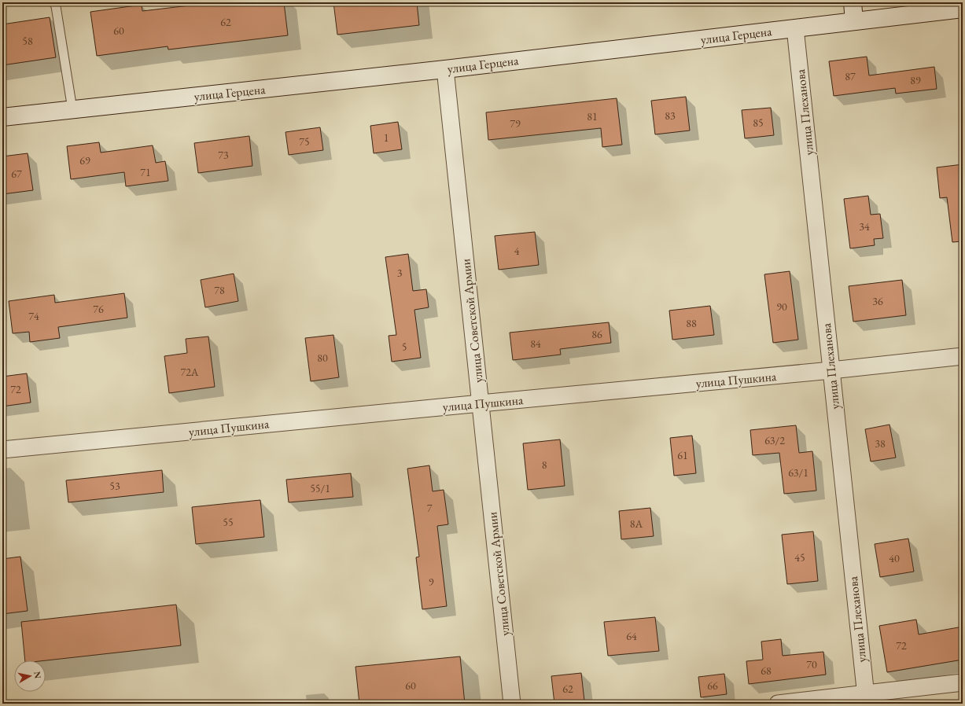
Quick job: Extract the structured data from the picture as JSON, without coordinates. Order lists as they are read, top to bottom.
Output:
{
  "streets": {
    "street": [
      "улица Герцена",
      "улица Плеханова",
      "улица Советской Армии",
      "улица Пушкина"
    ]
  },
  "crossings": [
    ["улица Герцена", "улица Плеханова"],
    ["улица Герцена", "улица Советской Армии"],
    ["улица Плеханова", "улица Пушкина"],
    ["улица Советской Армии", "улица Пушкина"]
  ],
  "house_numbers": [
    "62",
    "60",
    "58",
    "87",
    "89",
    "83",
    "81",
    "85",
    "79",
    "1",
    "75",
    "73",
    "69",
    "71",
    "67",
    "34",
    "4",
    "3",
    "78",
    "36",
    "90",
    "76",
    "74",
    "88",
    "86",
    "84",
    "5",
    "80",
    "72А",
    "72",
    "63/2",
    "38",
    "61",
    "8",
    "63/1",
    "53",
    "55/1",
    "7",
    "55",
    "8А",
    "45",
    "40",
    "9",
    "64",
    "72",
    "70",
    "68",
    "60",
    "66",
    "62"
  ],
  "north": "right"
}
